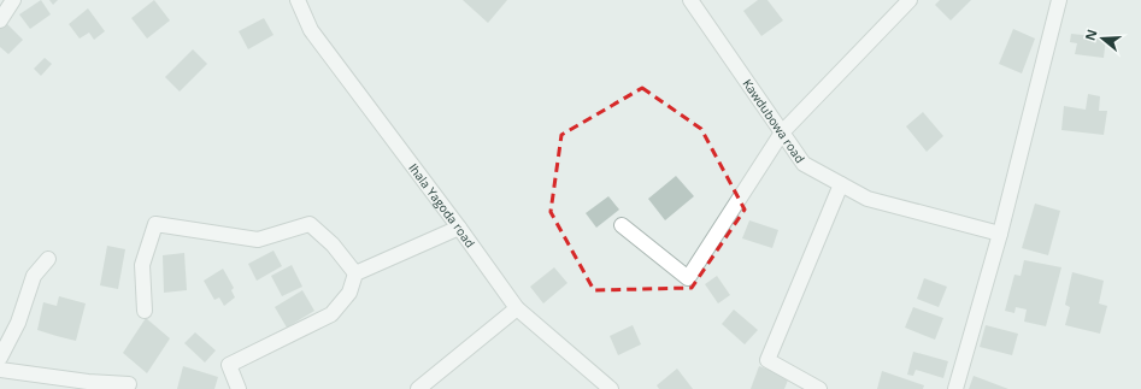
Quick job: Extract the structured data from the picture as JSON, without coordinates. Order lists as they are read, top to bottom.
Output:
{
  "streets": {
    "street": ["Kawdubowa road", "Ihala Yagoda road"]
  },
  "north": "left"
}
